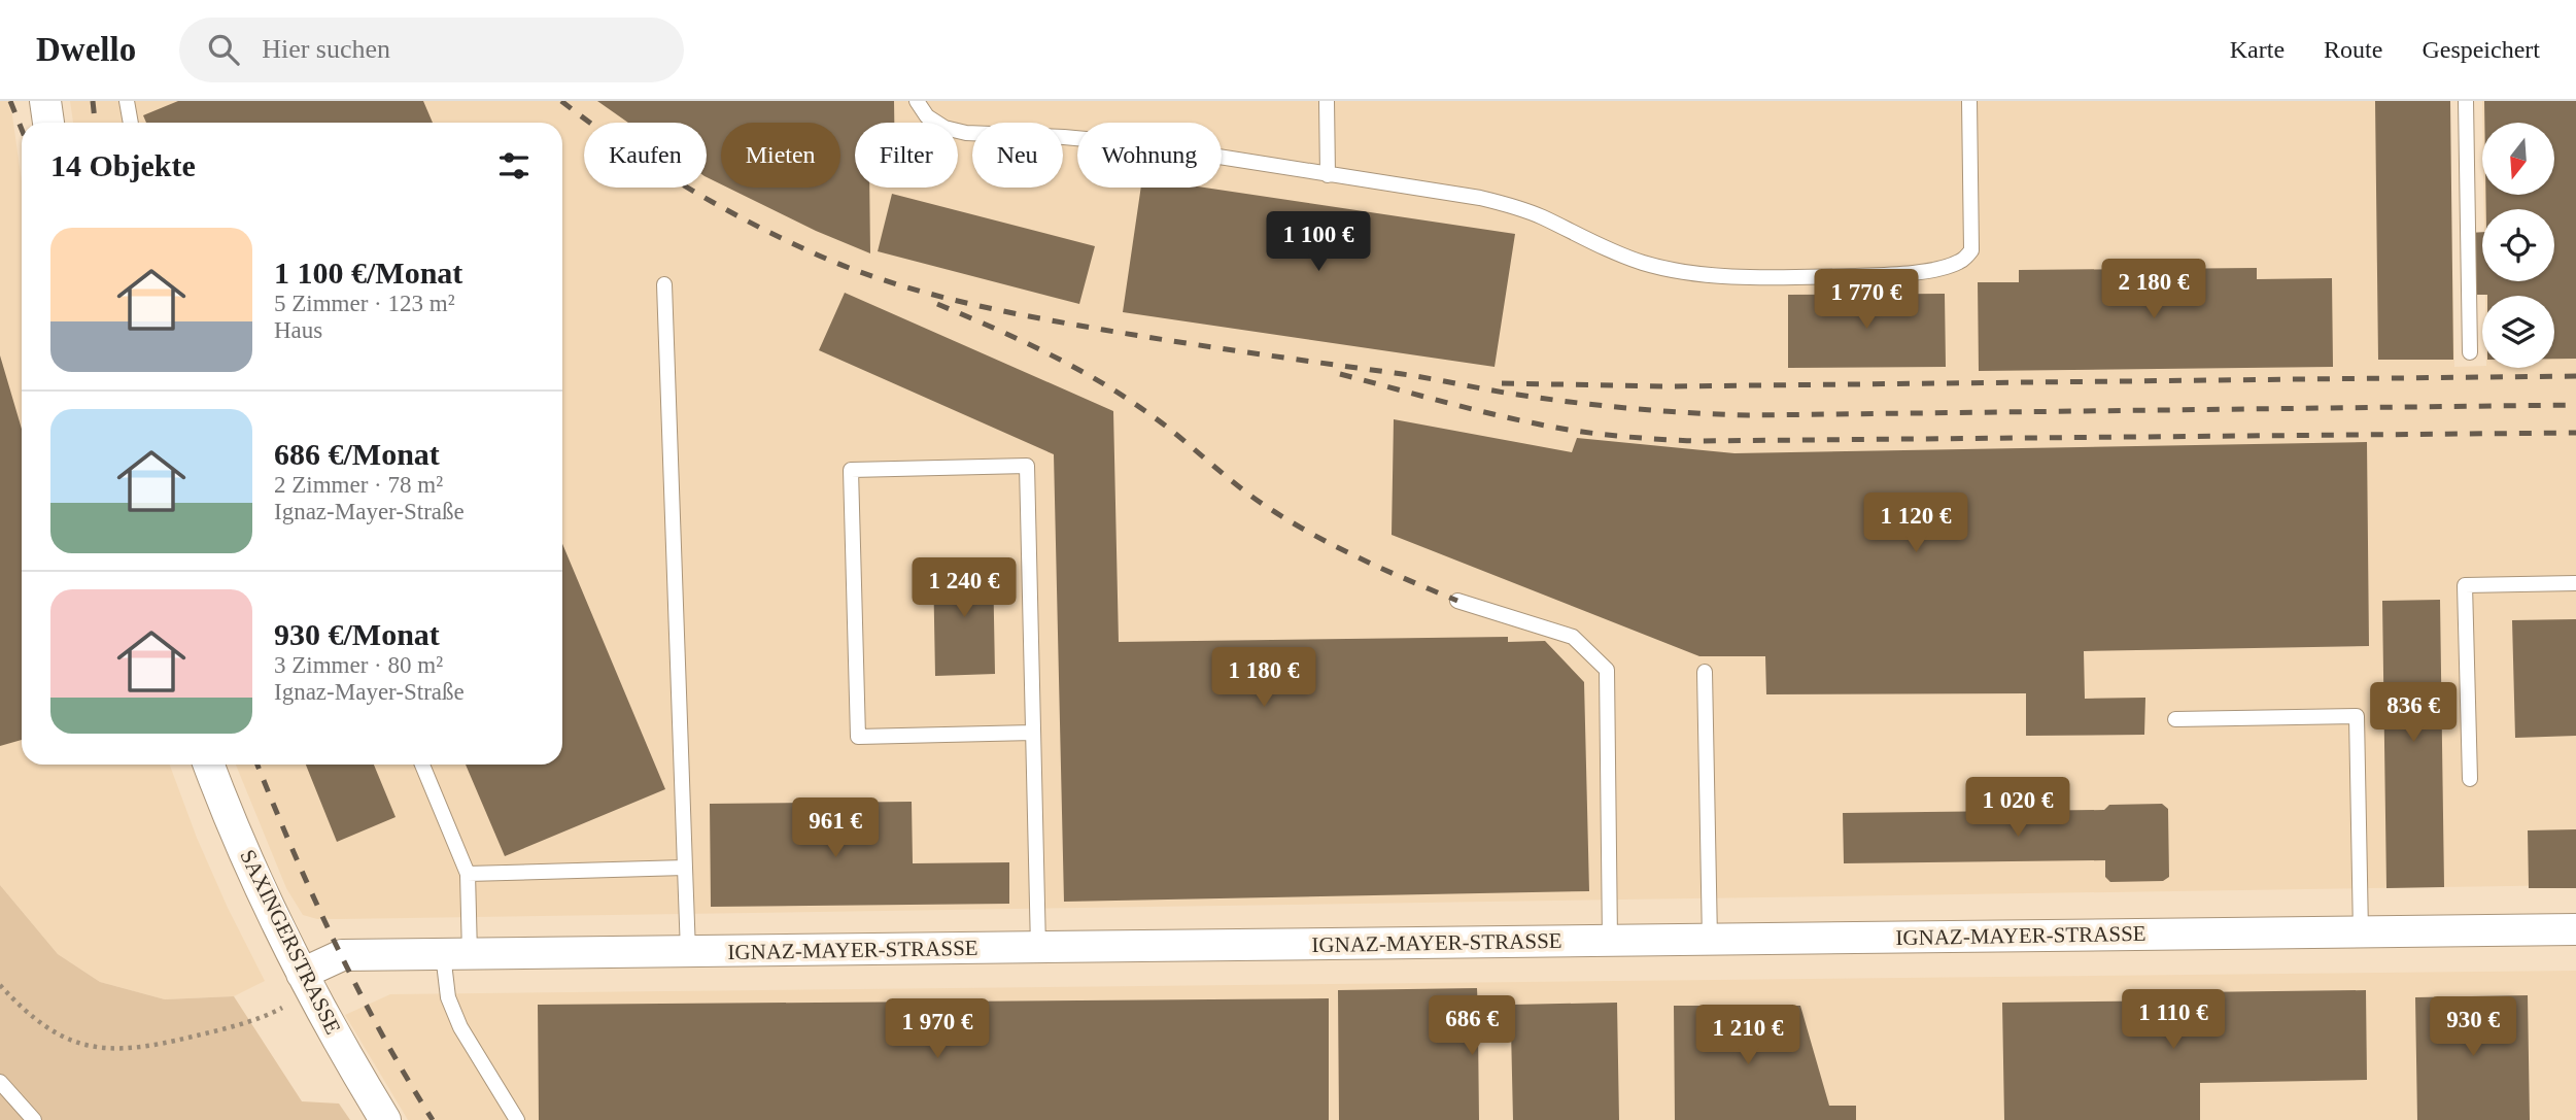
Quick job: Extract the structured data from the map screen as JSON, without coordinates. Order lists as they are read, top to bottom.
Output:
{
  "streets": {
    "street": ["IGNAZ-MAYER-STRASSE", "SAXINGERSTRASSE"]
  },
  "crossings": [
    ["IGNAZ-MAYER-STRASSE", "SAXINGERSTRASSE"]
  ],
  "north": "bottom",
  "page": {
    "header": "Dwello",
    "search": "Hier suchen",
    "nav": ["Karte", "Route", "Gespeichert"],
    "chip": [
      "Kaufen",
      "Mieten",
      "Filter",
      "Neu",
      "Wohnung"
    ],
    "heading": "14 Objekte",
    "list": [
      {
        "name": "1 100 €/Monat",
        "note": "5 Zimmer · 123 m² · Haus"
      },
      {
        "name": "686 €/Monat",
        "note": "2 Zimmer · 78 m² · Ignaz-Mayer-Straße"
      },
      {
        "name": "930 €/Monat",
        "note": "3 Zimmer · 80 m² · Ignaz-Mayer-Straße"
      }
    ],
    "price": [
      "1 100 €",
      "2 180 €",
      "1 770 €",
      "1 120 €",
      "1 240 €",
      "1 180 €",
      "836 €",
      "1 020 €",
      "961 €",
      "1 110 €",
      "686 €",
      "930 €",
      "1 970 €",
      "1 210 €"
    ]
  }
}
